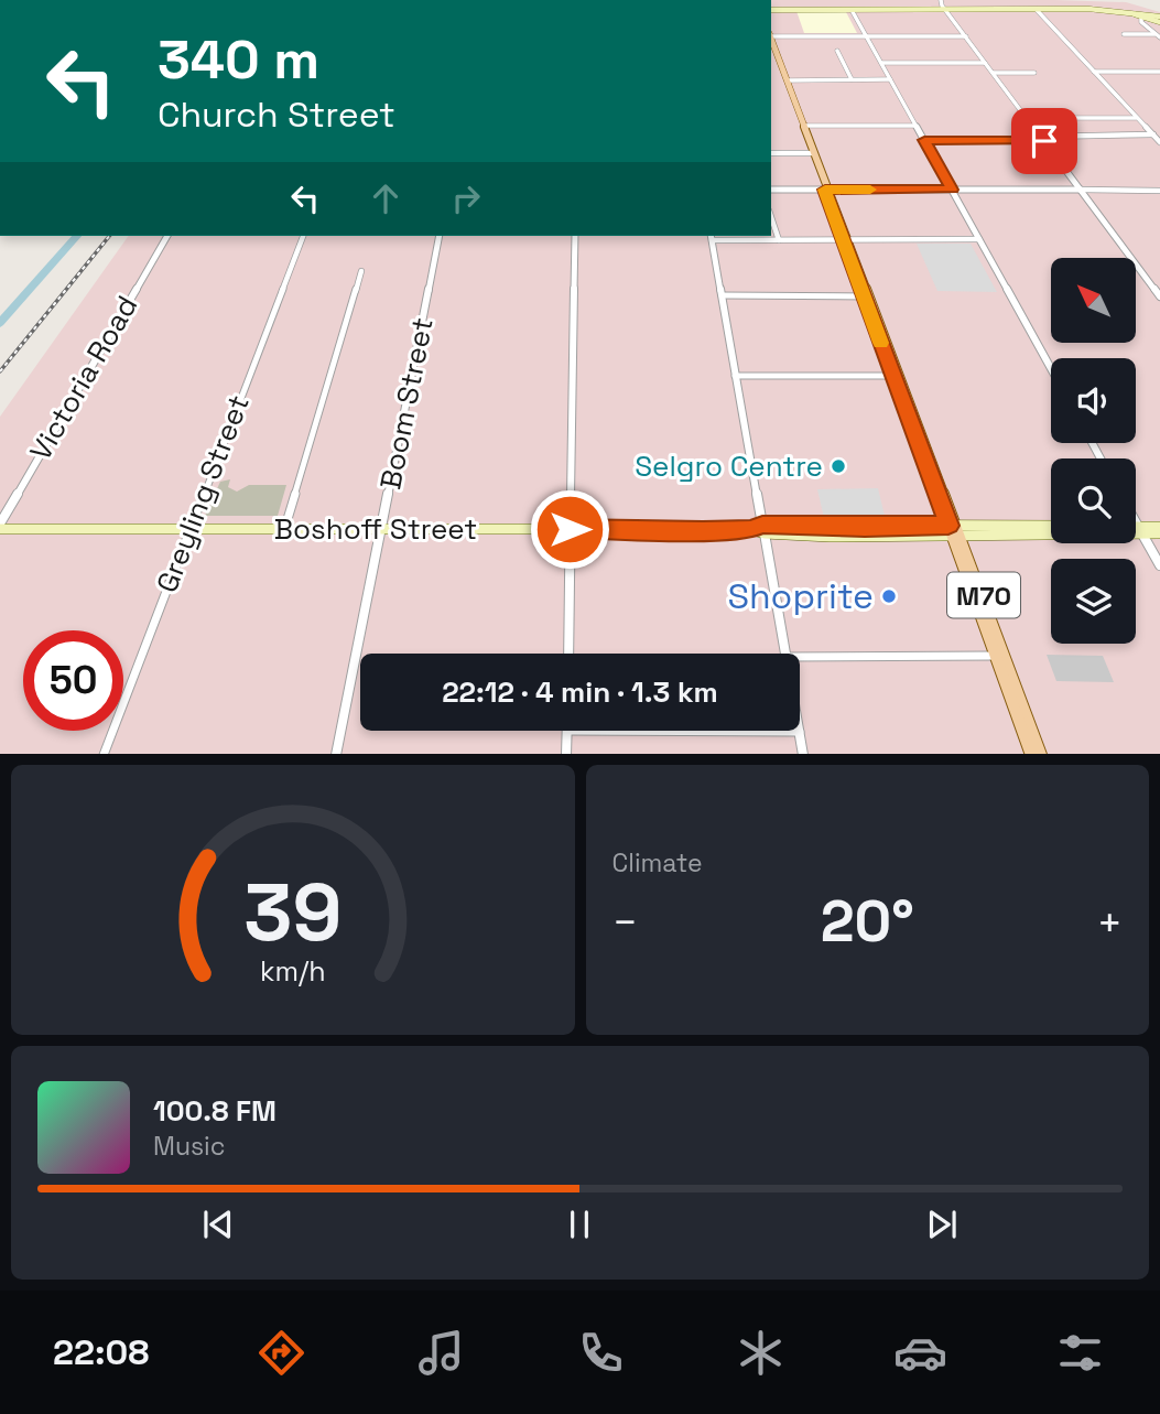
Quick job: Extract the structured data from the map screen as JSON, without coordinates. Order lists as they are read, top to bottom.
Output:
{
  "streets": {
    "main road": ["Boshoff Street", "M70"],
    "street": ["Victoria Road", "Boom Street", "Greyling Street"]
  },
  "crossings": [
    ["Victoria Road", "Boshoff Street"],
    ["Boom Street", "Boshoff Street"],
    ["Greyling Street", "Boshoff Street"],
    ["Boshoff Street", "M70"]
  ],
  "places": ["Selgro Centre", "Shoprite"],
  "north": "top left",
  "page": {
    "turn": ["340 m", "Church Street"],
    "limit": "50",
    "trip": "22:12 · 4 min · 1.3 km",
    "tile": "Climate",
    "heat": ["−", "20°", "+"],
    "song": ["100.8 FM", "Music"],
    "tabs": "22:08",
    "gauge": ["39", "km/h"]
  }
}
